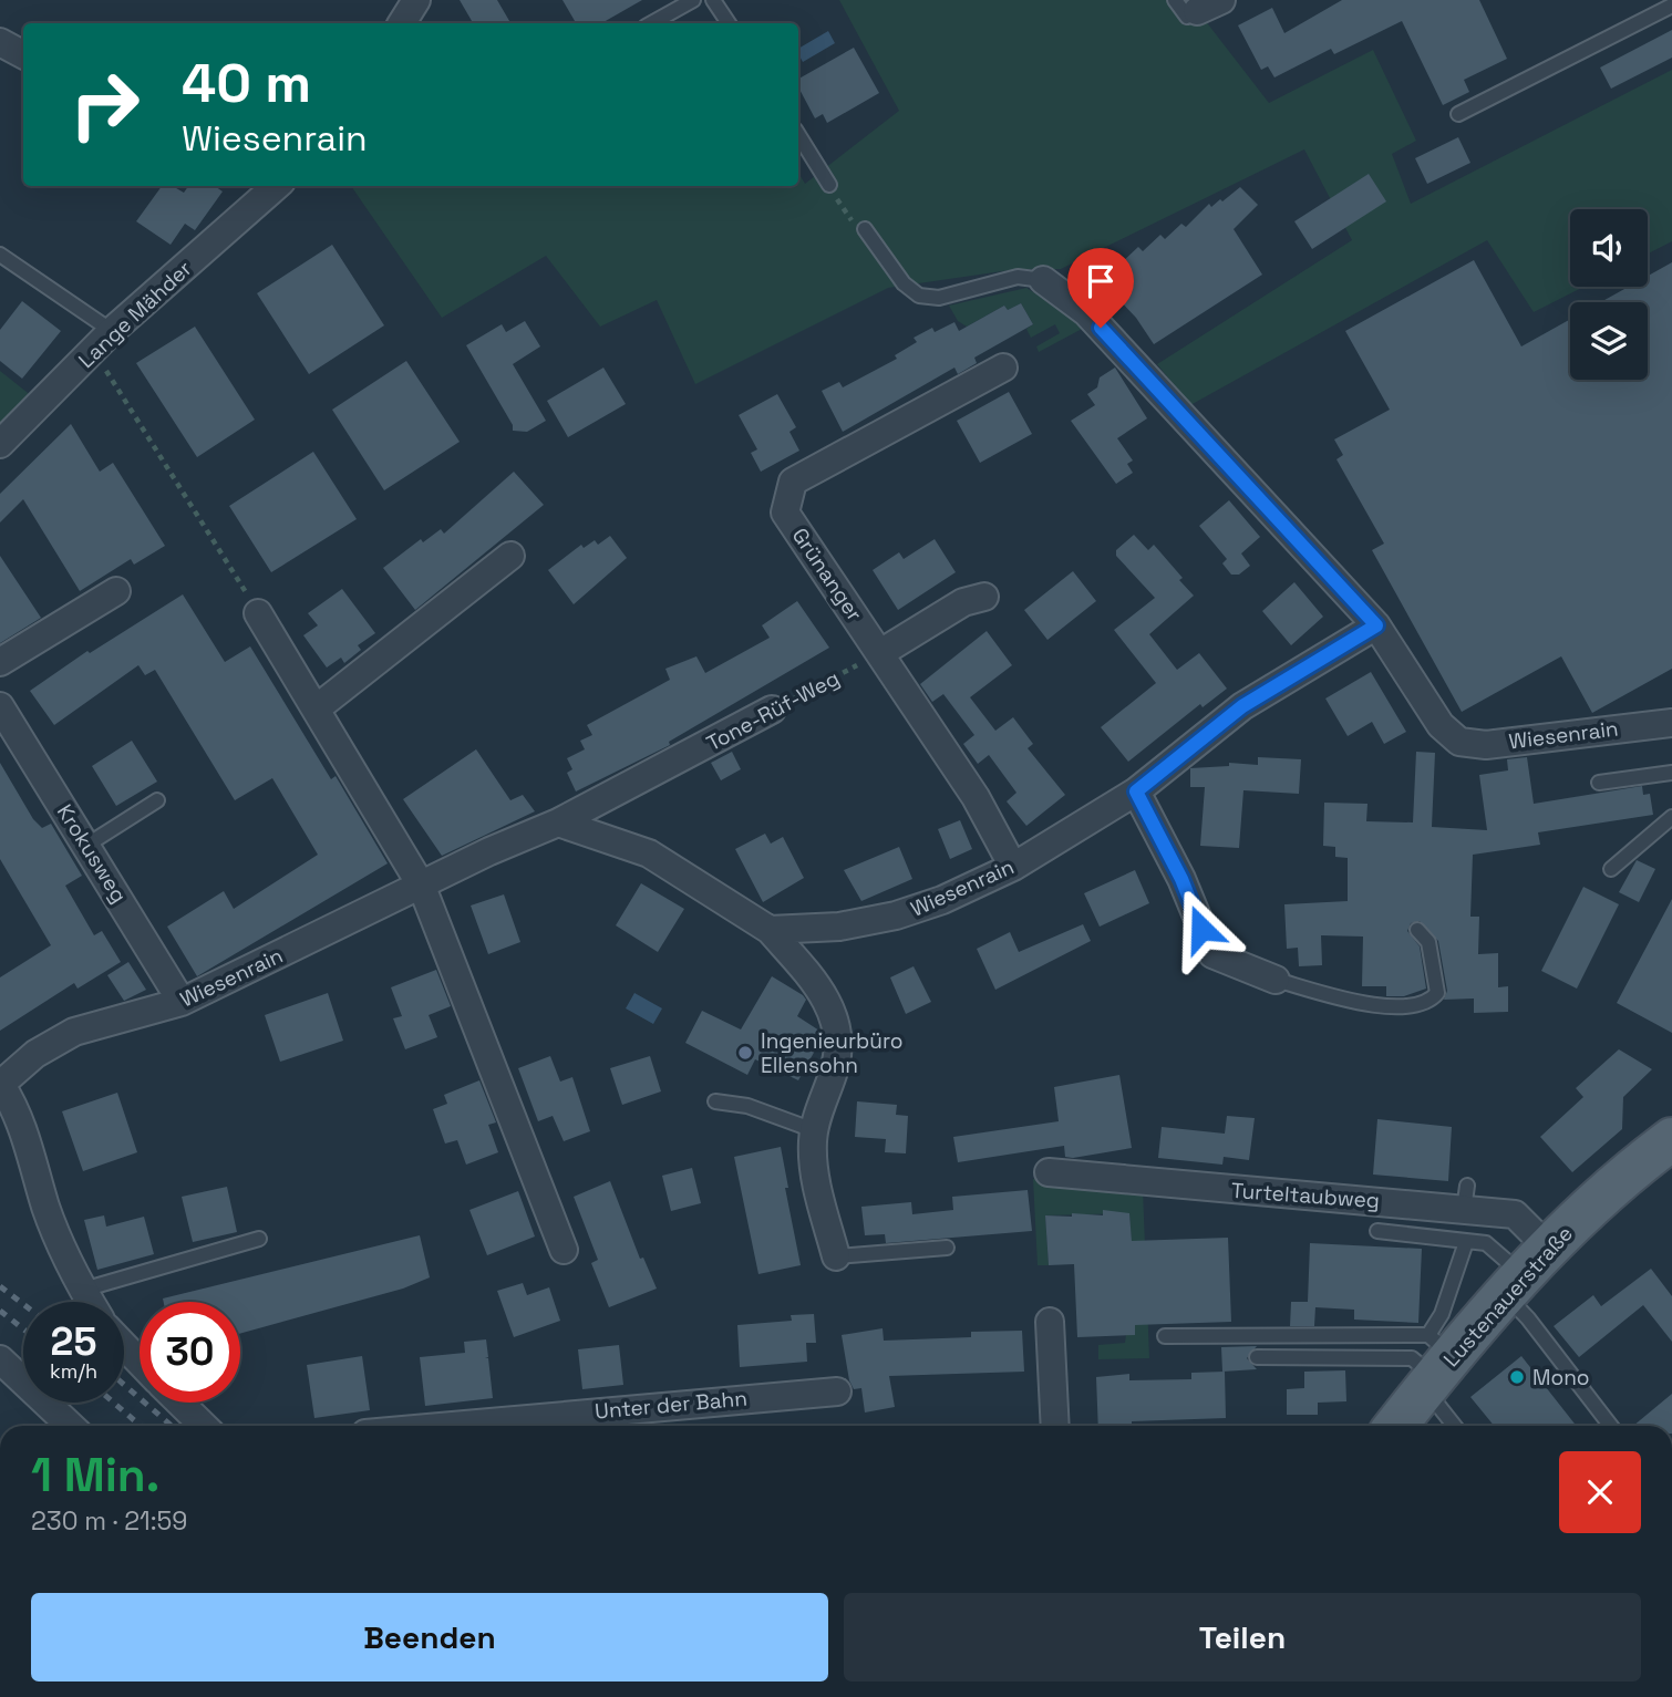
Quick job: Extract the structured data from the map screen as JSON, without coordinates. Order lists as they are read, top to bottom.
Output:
{
  "streets": {
    "main road": ["Lustenauerstraße"],
    "street": [
      "Lange Mähder",
      "Grünanger",
      "Tone-Rüf-Weg",
      "Wiesenrain",
      "Krokusweg",
      "Turteltaubweg",
      "Unter der Bahn"
    ]
  },
  "crossings": [
    ["Grünanger", "Tone-Rüf-Weg"],
    ["Grünanger", "Wiesenrain"],
    ["Tone-Rüf-Weg", "Wiesenrain"],
    ["Wiesenrain", "Krokusweg"],
    ["Turteltaubweg", "Lustenauerstraße"]
  ],
  "places": ["Ingenieurbüro Ellensohn", "Mono"],
  "page": {
    "turn": ["40 m", "Wiesenrain"],
    "speed": "25 km/h",
    "limit": "30",
    "heading": ["1 Min.", "230 m · 21:59"],
    "buttons": ["Beenden", "Teilen"]
  }
}
